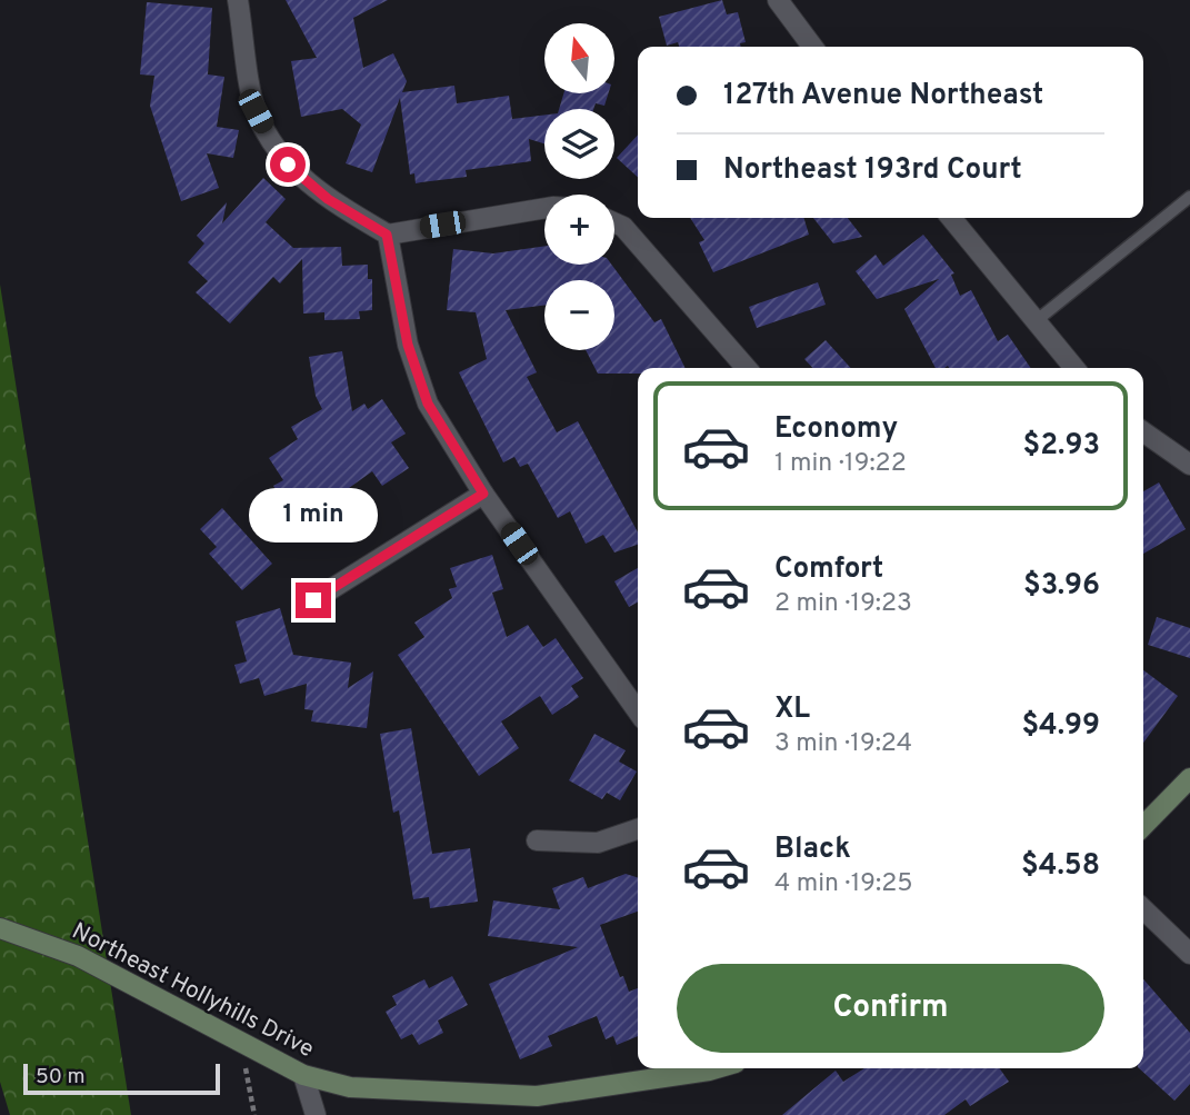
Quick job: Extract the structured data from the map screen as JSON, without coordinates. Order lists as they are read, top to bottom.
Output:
{
  "streets": {
    "main road": ["Northeast Hollyhills Drive"]
  },
  "scale_bar": "50 m",
  "north": "top",
  "page": {
    "map_buttons": ["+", "−"],
    "banner": ["127th Avenue Northeast", "Northeast 193rd Court"],
    "list": [
      {
        "name": "Economy",
        "note": "1 min · 19:22",
        "value": "$2.93"
      },
      {
        "name": "Comfort",
        "note": "2 min · 19:23",
        "value": "$3.96"
      },
      {
        "name": "XL",
        "note": "3 min · 19:24",
        "value": "$4.99"
      },
      {
        "name": "Black",
        "note": "4 min · 19:25",
        "value": "$4.58"
      }
    ],
    "bubble": "1 min",
    "buttons": "Confirm",
    "scale": "50 m"
  }
}
